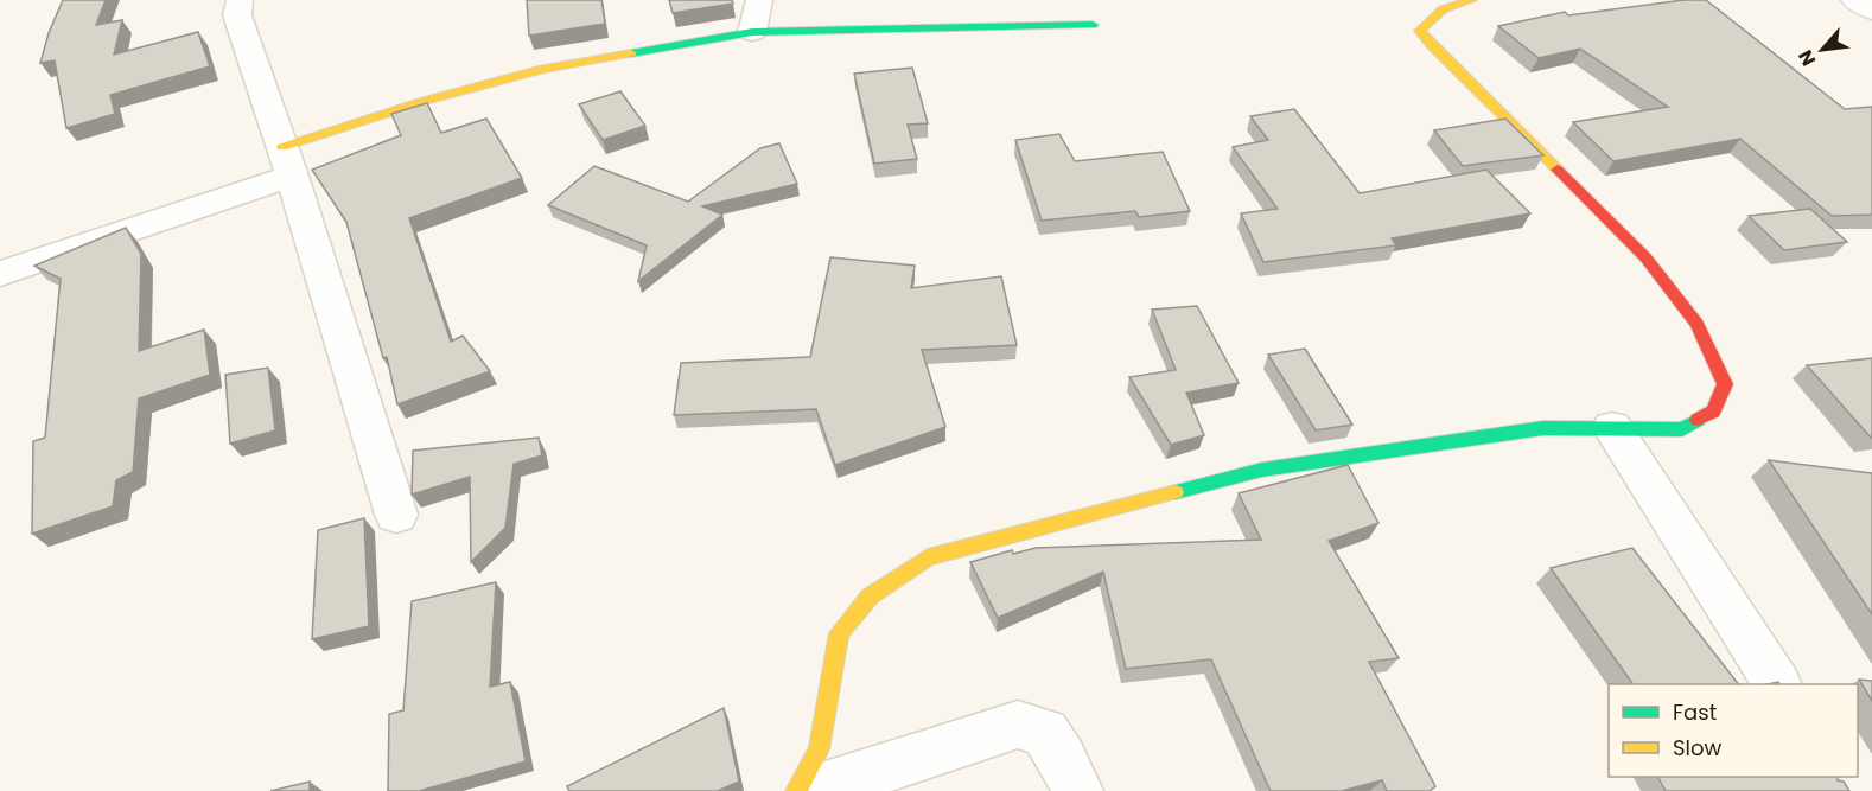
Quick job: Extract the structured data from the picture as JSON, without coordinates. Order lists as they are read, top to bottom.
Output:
{
  "legend": ["Fast", "Slow"],
  "north": "bottom left"
}
